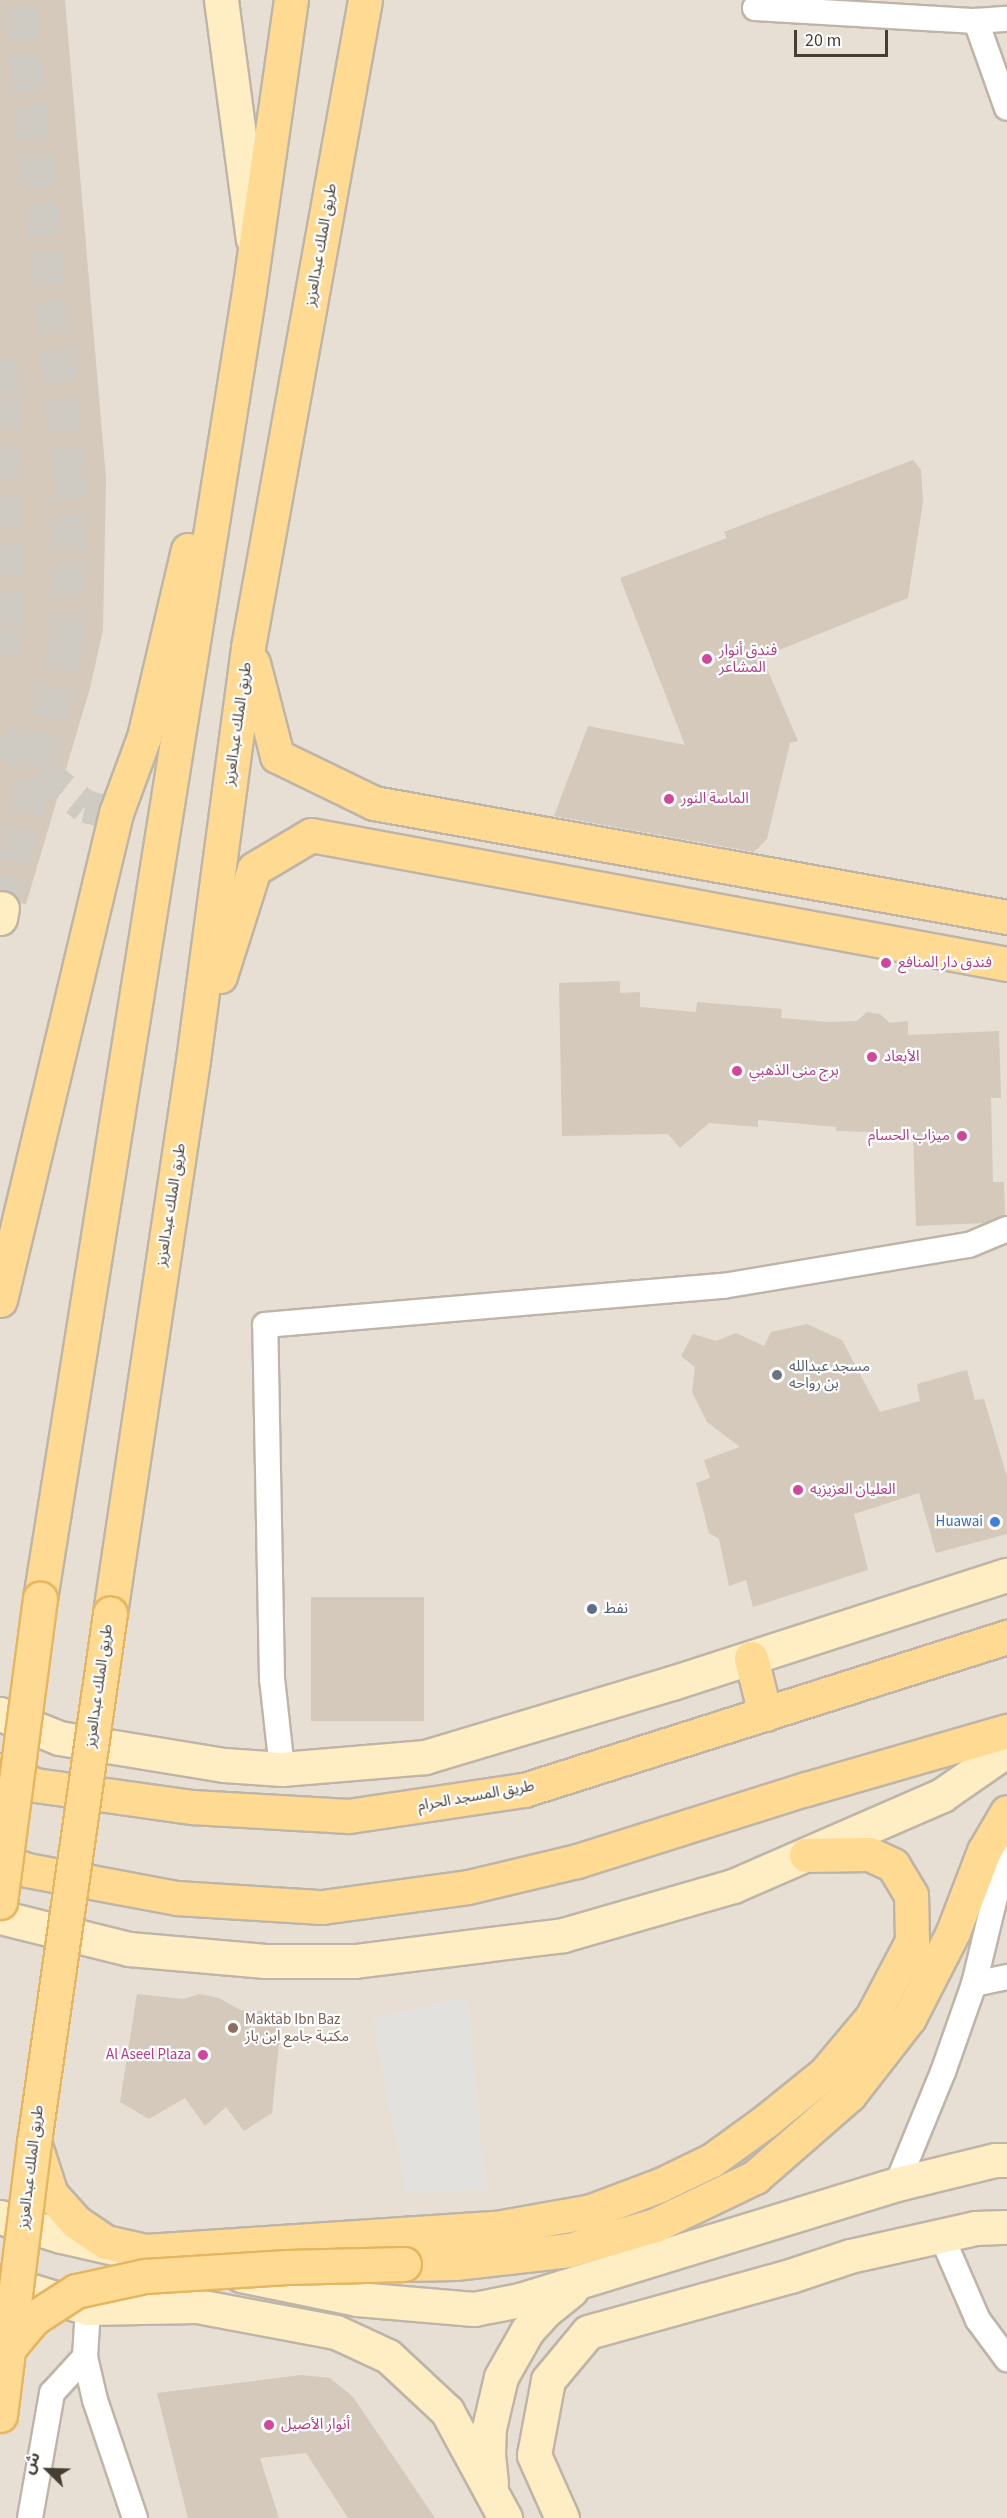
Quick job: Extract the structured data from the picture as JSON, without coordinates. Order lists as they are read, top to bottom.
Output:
{
  "streets": {
    "main road": ["طريق الملك عبدالعزيز", "طريق المسجد الحرام"]
  },
  "places": [
    "فندق أنوار المشاعر",
    "الماسة النور",
    "فندق دار المنافع",
    "الأبعاد",
    "برج منى الذهبي",
    "ميزاب الحسام",
    "مسجد عبدالله بن رواحه",
    "العليان العزيزيه",
    "Huawai",
    "نفط",
    "Maktab Ibn Baz مكتبة جامع ابن باز",
    "Al Aseel Plaza",
    "أنوار الأصيل"
  ],
  "scale_bar": "20 m",
  "north": "top left"
}
